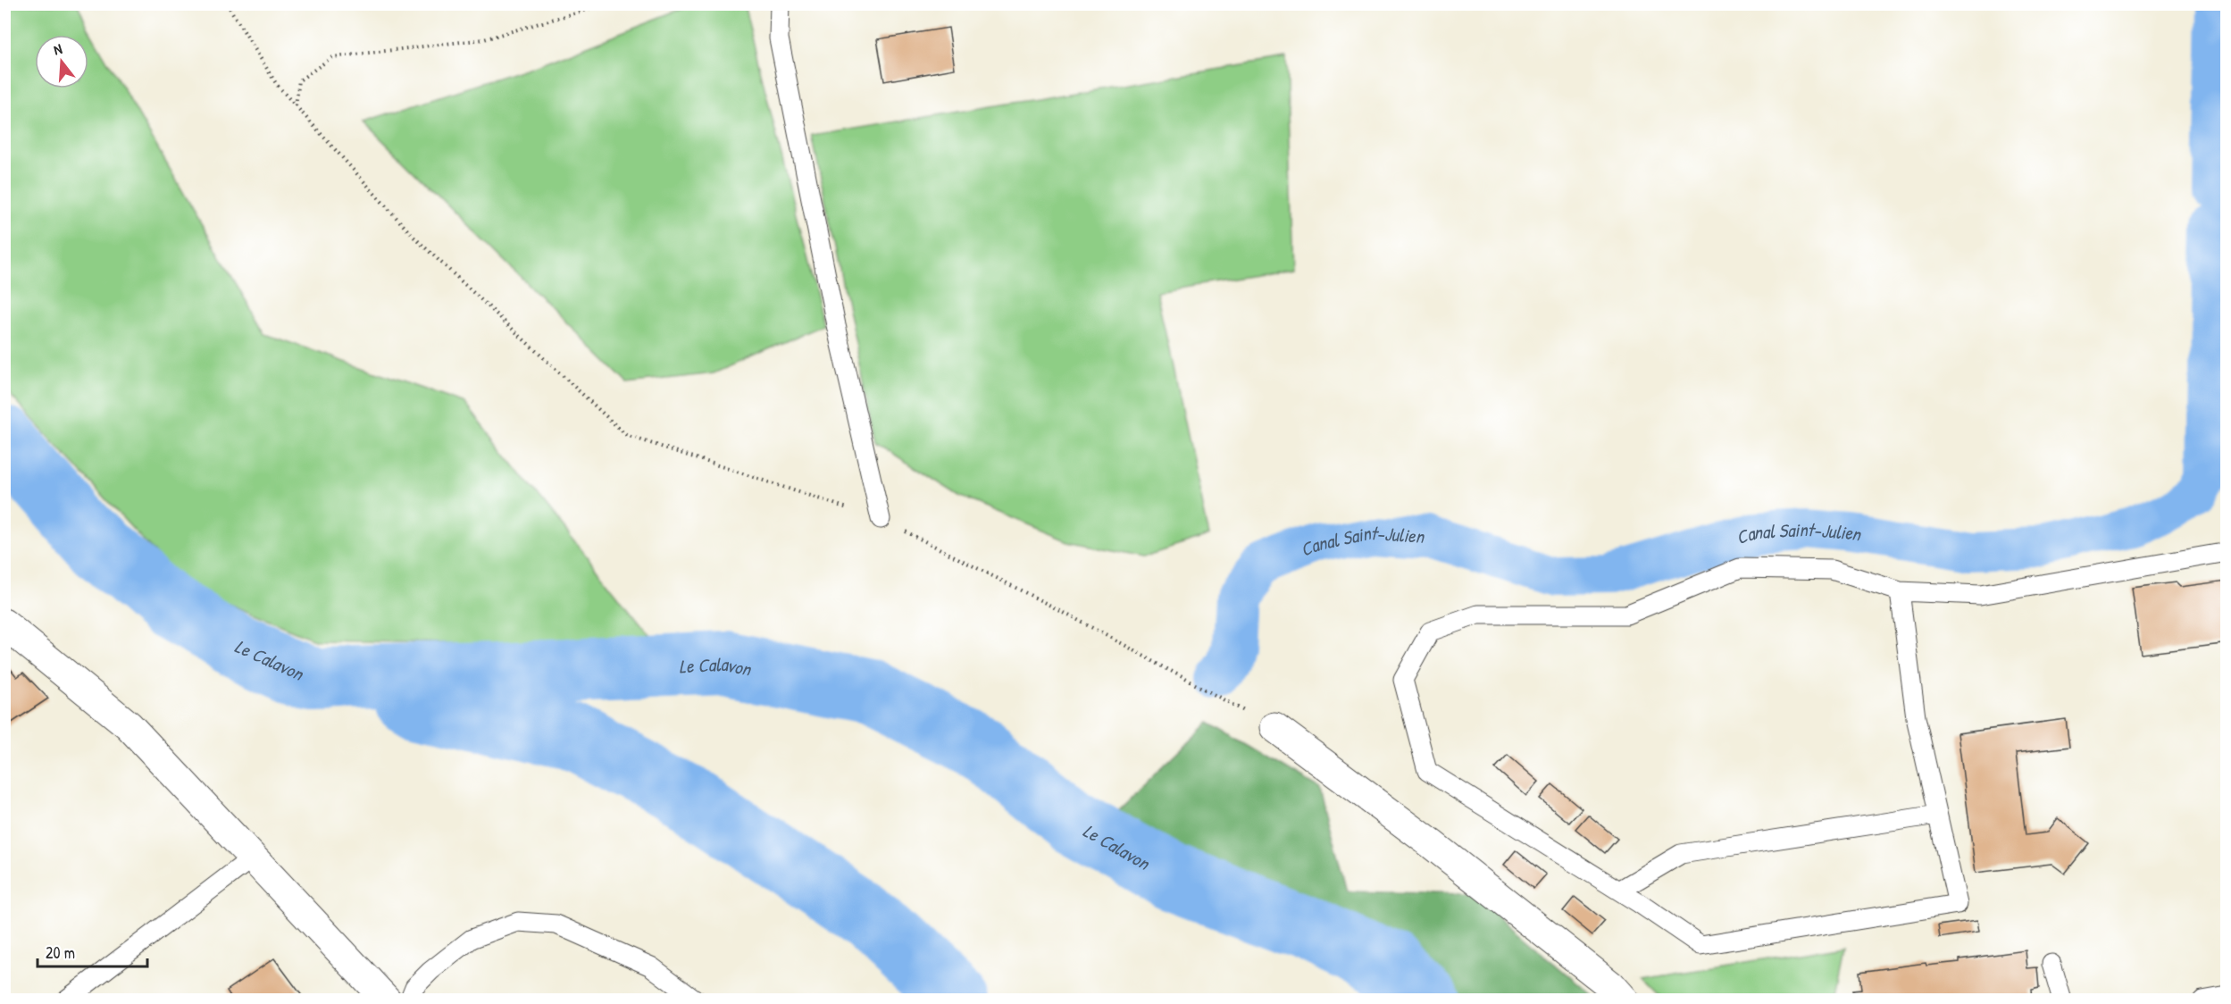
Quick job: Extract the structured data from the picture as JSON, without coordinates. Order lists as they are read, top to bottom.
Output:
{
  "water": ["Canal Saint-Julien", "Le Calavon"],
  "scale_bar": "20 m",
  "north": "top"
}
